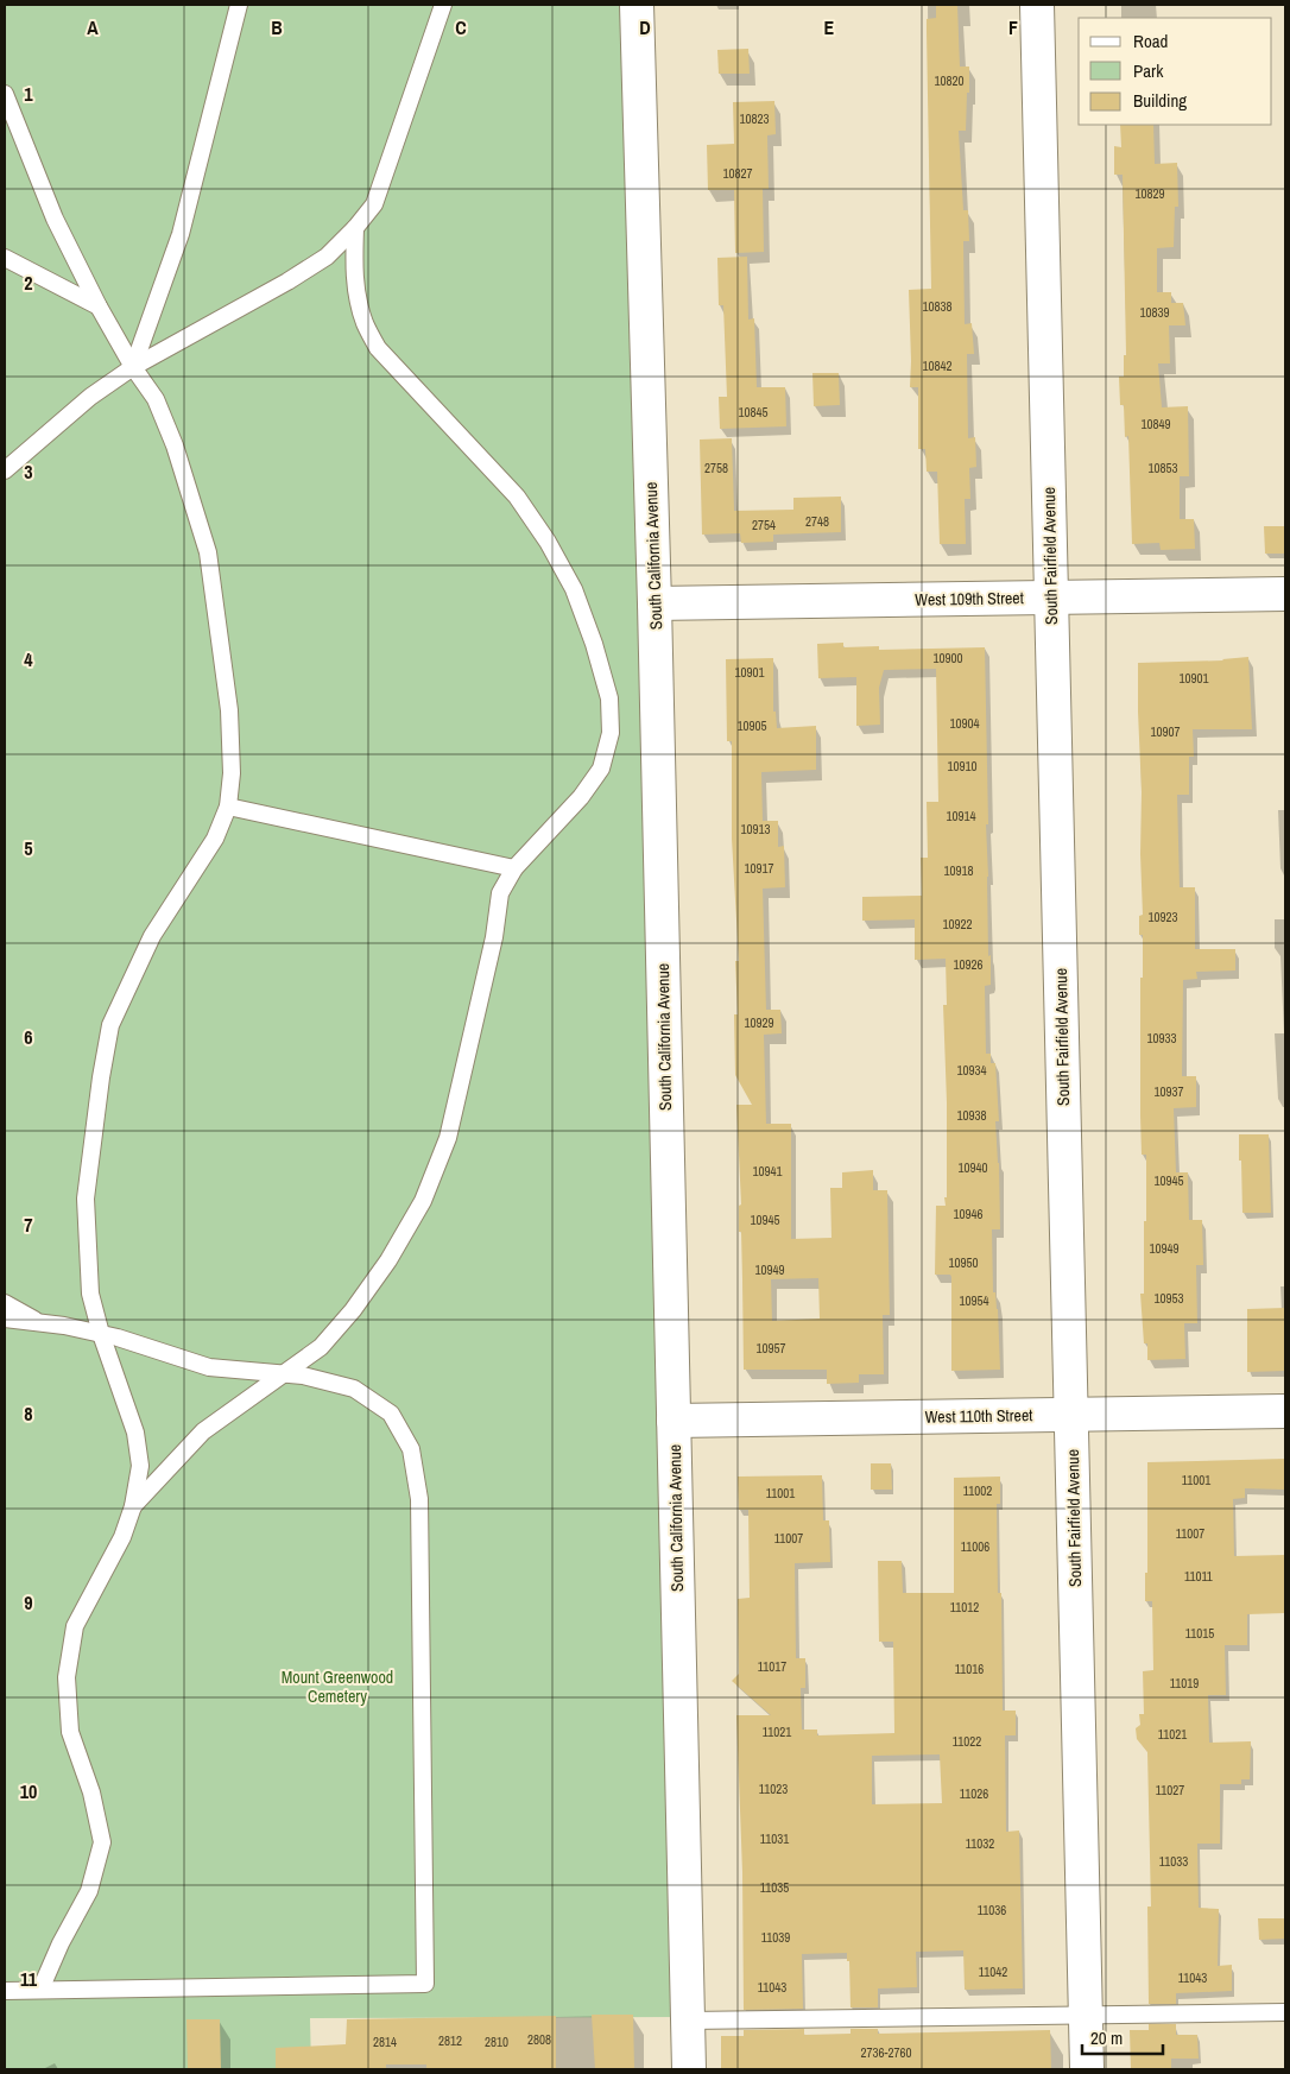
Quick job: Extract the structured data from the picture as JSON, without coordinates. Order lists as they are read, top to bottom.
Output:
{
  "streets": {
    "street": [
      "South California Avenue",
      "South Fairfield Avenue",
      "West 109th Street",
      "West 110th Street"
    ]
  },
  "crossings": [
    ["South California Avenue", "West 109th Street"],
    ["South California Avenue", "West 110th Street"],
    ["South Fairfield Avenue", "West 109th Street"],
    ["South Fairfield Avenue", "West 110th Street"]
  ],
  "parks": ["Mount Greenwood Cemetery"],
  "house_numbers": [
    "10820",
    "10823",
    "10827",
    "10829",
    "10838",
    "10839",
    "10842",
    "10845",
    "10849",
    "2758",
    "10853",
    "2748",
    "2754",
    "10900",
    "10901",
    "10901",
    "10904",
    "10905",
    "10907",
    "10910",
    "10914",
    "10913",
    "10917",
    "10918",
    "10923",
    "10922",
    "10926",
    "10929",
    "10933",
    "10934",
    "10937",
    "10938",
    "10940",
    "10941",
    "10945",
    "10946",
    "10945",
    "10949",
    "10950",
    "10949",
    "10953",
    "10954",
    "10957",
    "11001",
    "11002",
    "11001",
    "11007",
    "11007",
    "11006",
    "11011",
    "11012",
    "11015",
    "11017",
    "11016",
    "11019",
    "11021",
    "11021",
    "11022",
    "11023",
    "11027",
    "11026",
    "11031",
    "11032",
    "11033",
    "11035",
    "11036",
    "11039",
    "11042",
    "11043",
    "11043",
    "2808",
    "2812",
    "2814",
    "2810",
    "2736-2760"
  ],
  "legend": ["Road", "Park", "Building"],
  "scale_bar": "20 m",
  "grid": {
    "columns": [
      "A",
      "B",
      "C",
      "D",
      "E",
      "F"
    ],
    "rows": [
      "1",
      "2",
      "3",
      "4",
      "5",
      "6",
      "7",
      "8",
      "9",
      "10",
      "11"
    ]
  }
}
